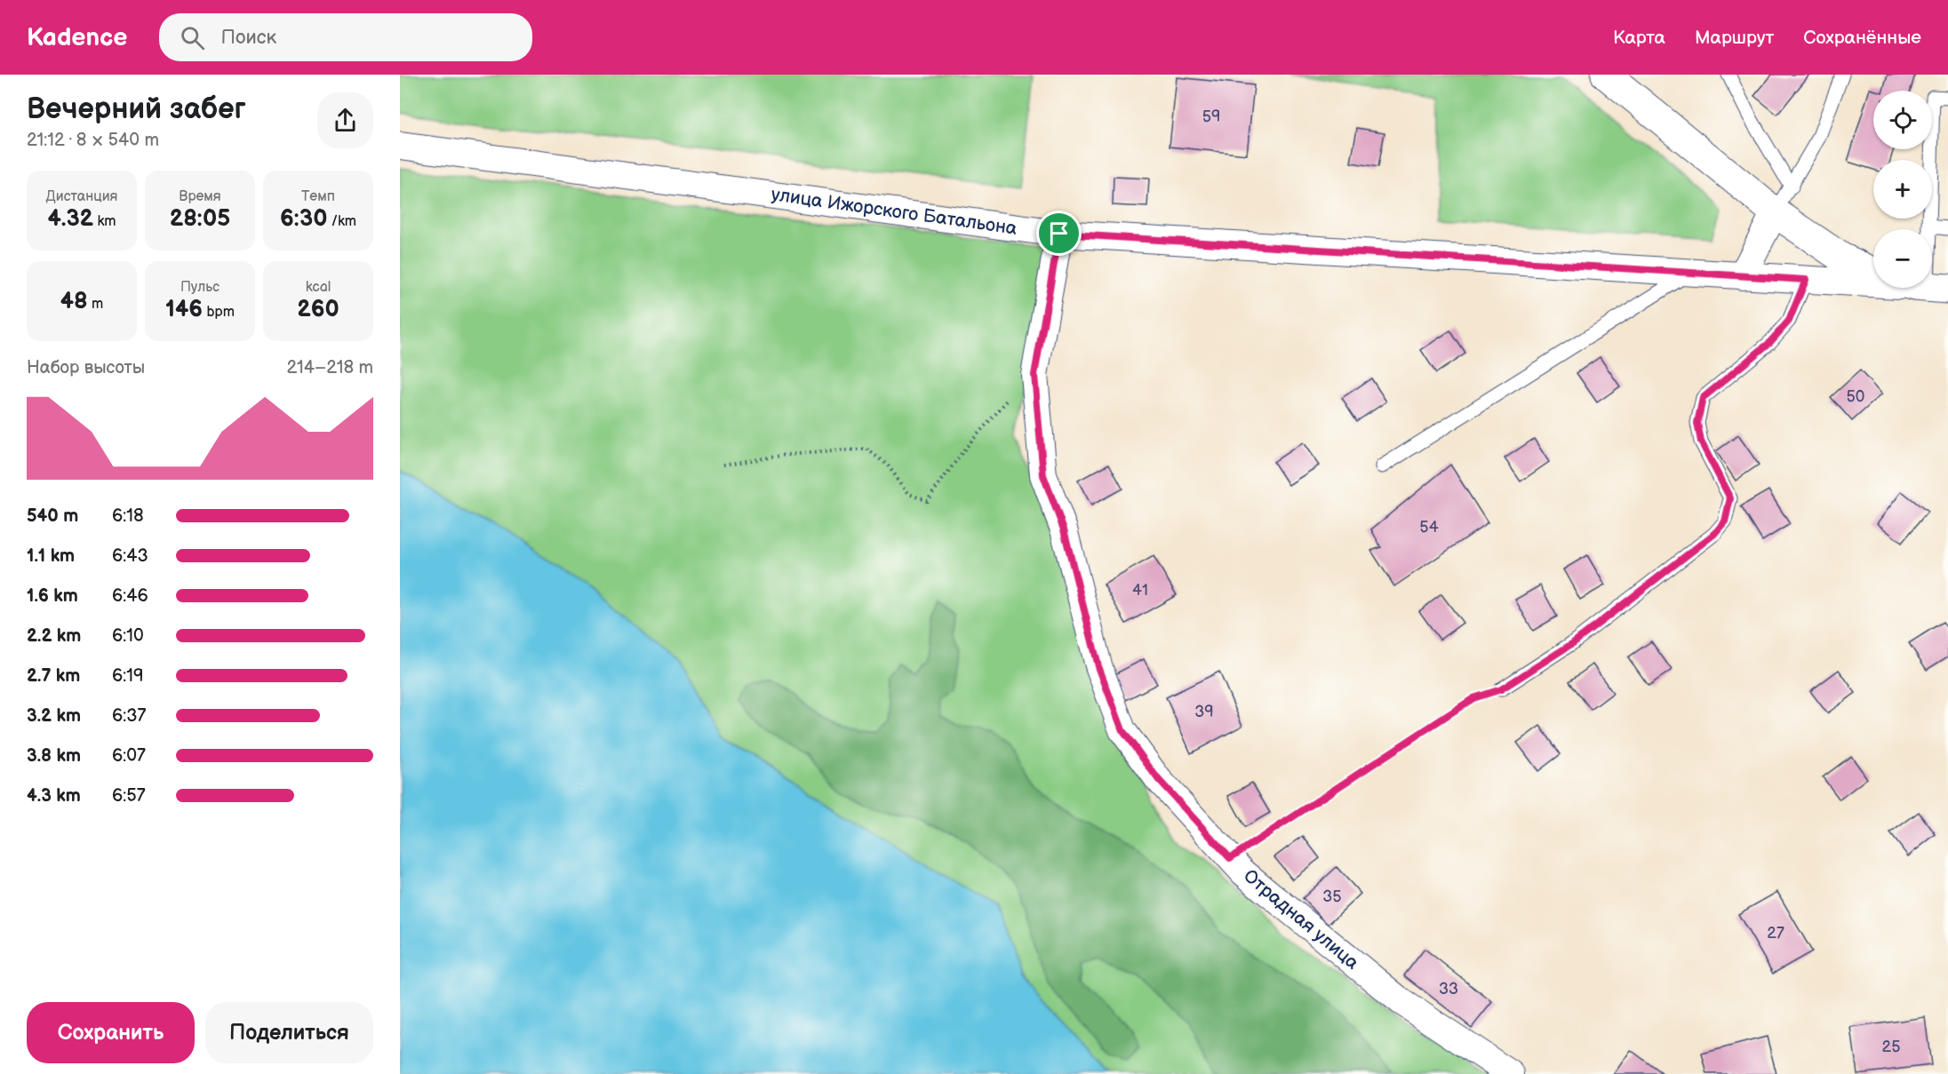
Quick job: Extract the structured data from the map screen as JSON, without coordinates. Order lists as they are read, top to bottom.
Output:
{
  "streets": {
    "street": ["улица Ижорского Батальона", "Отрадная улица"]
  },
  "crossings": [
    ["улица Ижорского Батальона", "Отрадная улица"]
  ],
  "house_numbers": [
    "59",
    "50",
    "54",
    "41",
    "39",
    "35",
    "27",
    "33",
    "25"
  ],
  "page": {
    "header": "Kadence",
    "search": "Поиск",
    "nav": ["Карта", "Маршрут", "Сохранённые"],
    "heading": ["Вечерний забег", "21:12 · 8 × 540 m"],
    "map_buttons": ["+", "−"],
    "stats": [
      ["Дистанция", "4.32 km"],
      ["Время", "28:05"],
      ["Темп", "6:30 /km"],
      ["48 m"],
      ["Пульс", "146 bpm"],
      ["kcal", "260"]
    ],
    "chart": ["Набор высоты", "214–218 m"],
    "list": [
      {
        "name": "540 m",
        "note": "6:18"
      },
      {
        "name": "1.1 km",
        "note": "6:43"
      },
      {
        "name": "1.6 km",
        "note": "6:46"
      },
      {
        "name": "2.2 km",
        "note": "6:10"
      },
      {
        "name": "2.7 km",
        "note": "6:19"
      },
      {
        "name": "3.2 km",
        "note": "6:37"
      },
      {
        "name": "3.8 km",
        "note": "6:07"
      },
      {
        "name": "4.3 km",
        "note": "6:57"
      }
    ],
    "buttons": ["Сохранить", "Поделиться"]
  }
}
